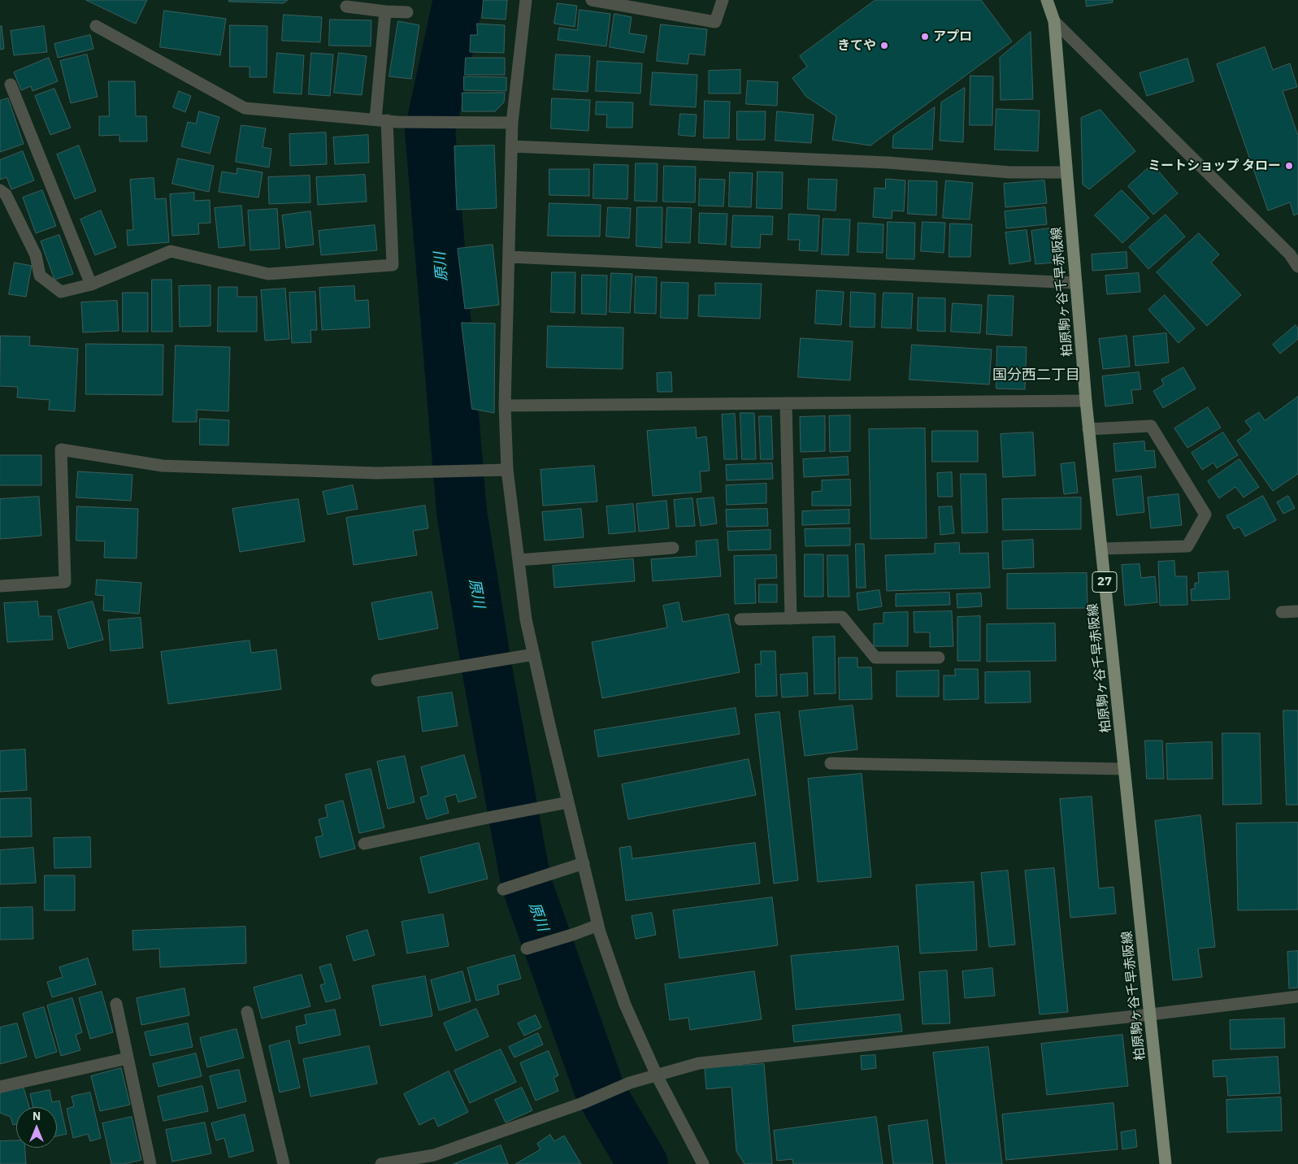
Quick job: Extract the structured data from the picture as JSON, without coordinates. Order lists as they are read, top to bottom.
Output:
{
  "streets": {
    "main road": ["柏原駒ヶ谷千早赤阪線", "27"]
  },
  "districts": ["国分西二丁目"],
  "water": ["原川"],
  "places": ["アプロ", "きてや", "ミートショップ タロー"],
  "north": "top"
}
